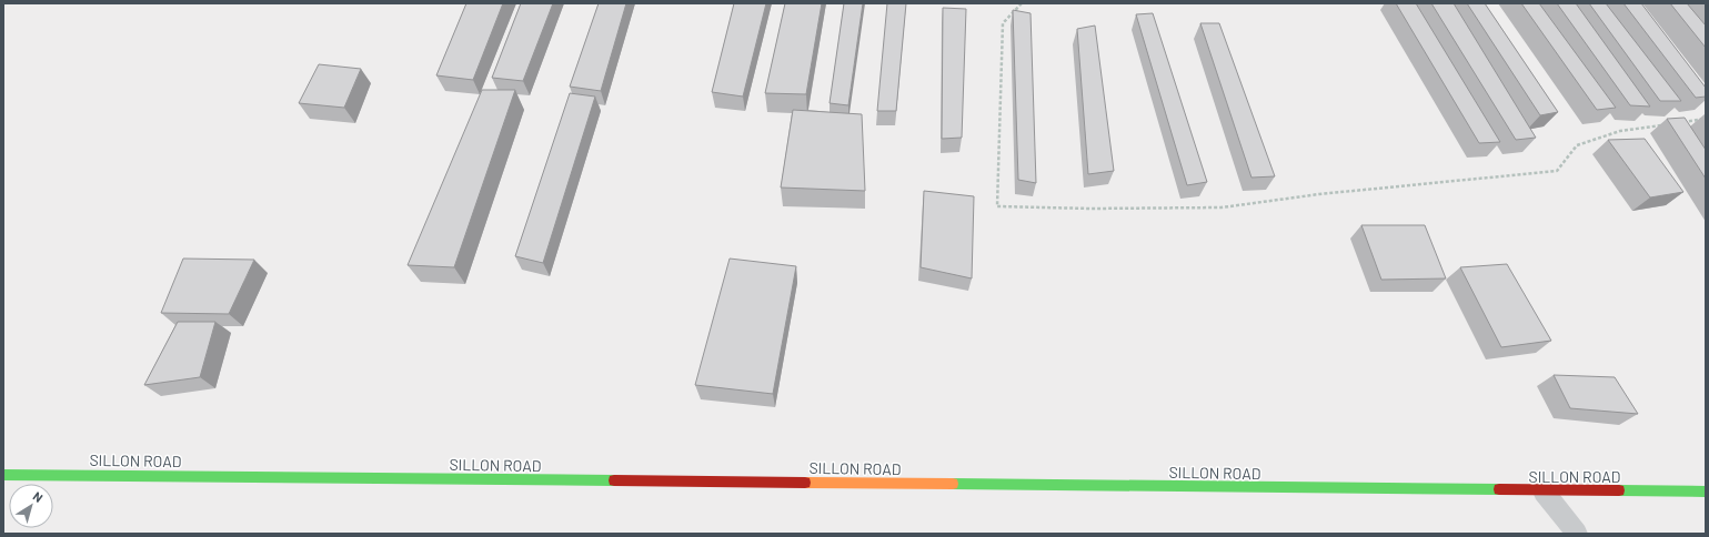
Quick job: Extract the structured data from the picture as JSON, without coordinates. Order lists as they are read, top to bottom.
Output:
{
  "streets": {
    "main road": ["SILLON ROAD"]
  },
  "north": "top right"
}
